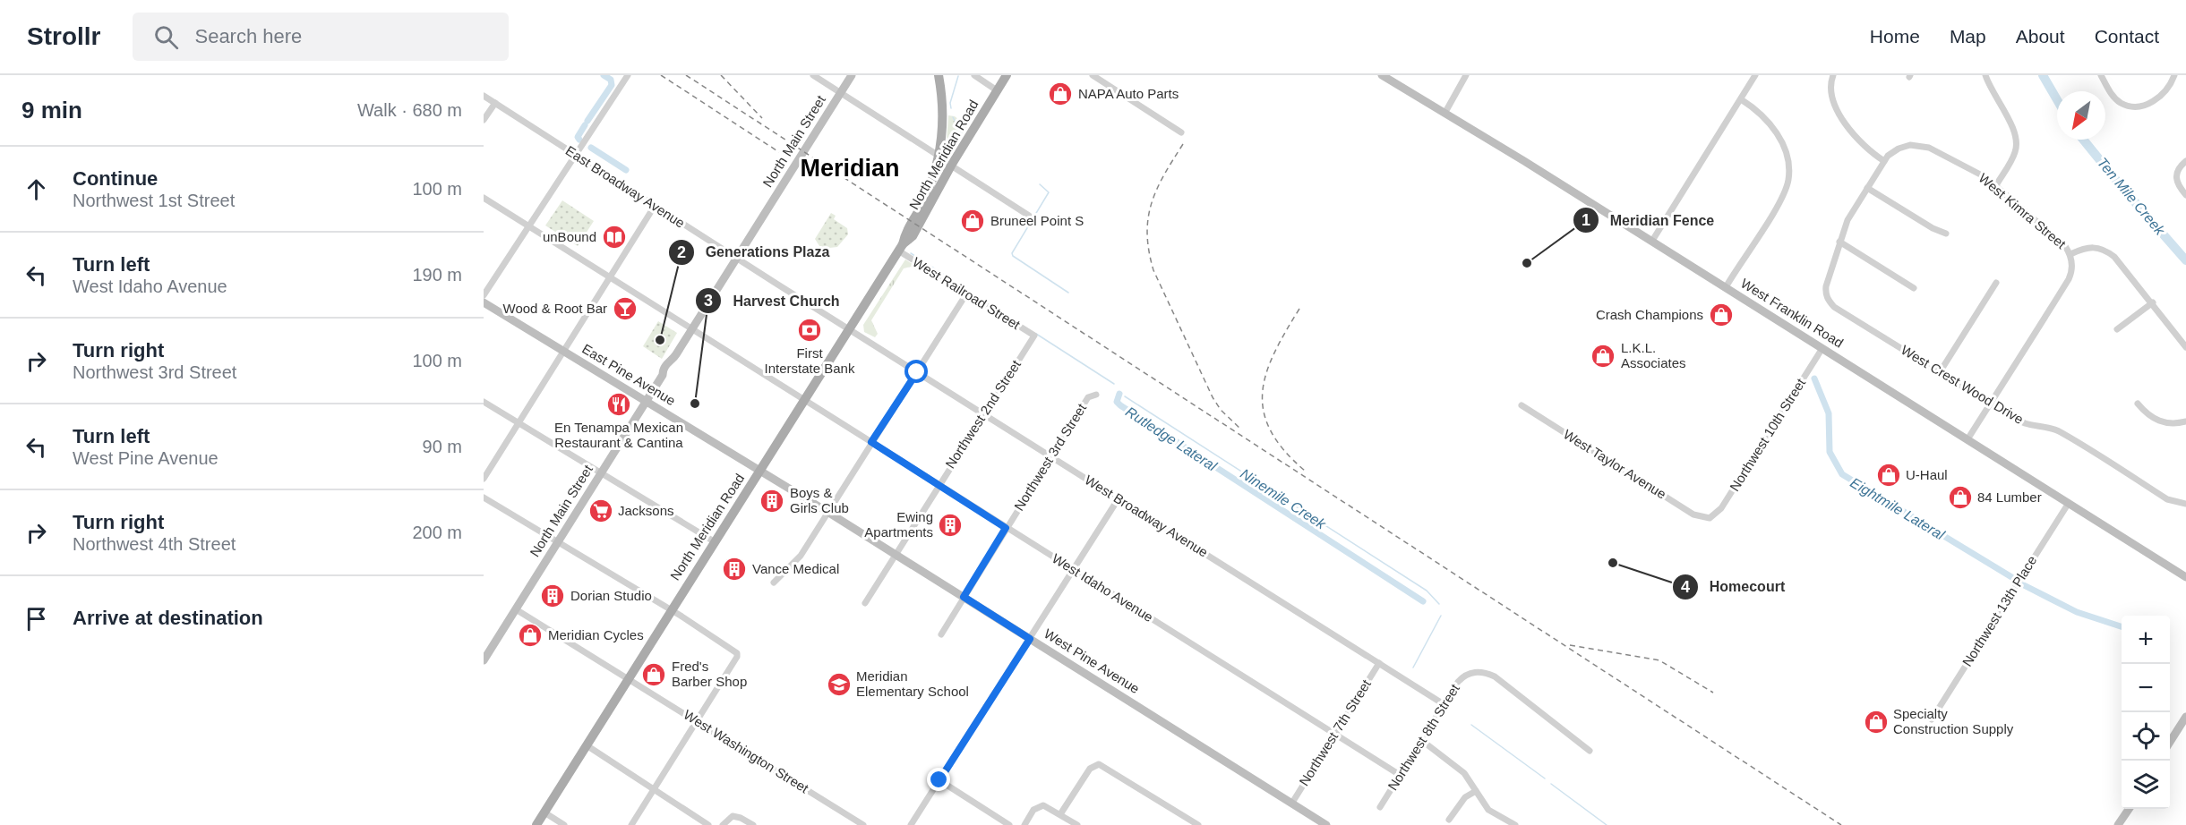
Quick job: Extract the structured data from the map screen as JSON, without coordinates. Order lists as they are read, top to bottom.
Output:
{
  "streets": {
    "main road": ["North Meridian Road"],
    "street": [
      "North Main Street",
      "East Broadway Avenue",
      "West Kimra Street",
      "West Railroad Street",
      "West Franklin Road",
      "East Pine Avenue",
      "West Crest Wood Drive",
      "Northwest 2nd Street",
      "Northwest 10th Street",
      "Northwest 3rd Street",
      "West Taylor Avenue",
      "West Broadway Avenue",
      "West Idaho Avenue",
      "Northwest 13th Place",
      "West Pine Avenue",
      "Northwest 7th Street",
      "Northwest 8th Street",
      "West Washington Street"
    ]
  },
  "crossings": [
    ["North Main Street", "East Broadway Avenue"],
    ["North Main Street", "East Pine Avenue"],
    ["North Main Street", "West Idaho Avenue"],
    ["North Main Street", "West Washington Street"],
    ["North Meridian Road", "East Broadway Avenue"],
    ["North Meridian Road", "West Railroad Street"],
    ["North Meridian Road", "East Pine Avenue"],
    ["North Meridian Road", "West Broadway Avenue"],
    ["North Meridian Road", "West Idaho Avenue"],
    ["North Meridian Road", "West Pine Avenue"],
    ["North Meridian Road", "West Washington Street"],
    ["East Broadway Avenue", "West Broadway Avenue"],
    ["West Kimra Street", "West Crest Wood Drive"],
    ["West Railroad Street", "Northwest 2nd Street"],
    ["West Franklin Road", "Northwest 10th Street"],
    ["West Franklin Road", "Northwest 13th Place"],
    ["East Pine Avenue", "West Pine Avenue"],
    ["Northwest 2nd Street", "West Broadway Avenue"],
    ["Northwest 2nd Street", "West Idaho Avenue"],
    ["Northwest 2nd Street", "West Pine Avenue"],
    ["Northwest 10th Street", "West Taylor Avenue"],
    ["Northwest 3rd Street", "West Broadway Avenue"],
    ["Northwest 3rd Street", "West Idaho Avenue"],
    ["Northwest 3rd Street", "West Pine Avenue"],
    ["West Broadway Avenue", "Northwest 7th Street"],
    ["West Broadway Avenue", "Northwest 8th Street"],
    ["West Idaho Avenue", "Northwest 7th Street"],
    ["West Idaho Avenue", "Northwest 8th Street"],
    ["West Pine Avenue", "Northwest 7th Street"]
  ],
  "districts": ["Meridian"],
  "water": [
    "Ten Mile Creek",
    "Rutledge Lateral",
    "Ninemile Creek",
    "Eightmile Lateral"
  ],
  "places": {
    "shop": [
      "NAPA Auto Parts",
      "Bruneel Point S",
      "Crash Champions",
      "L.K.L. Associates",
      "U-Haul",
      "84 Lumber",
      "Meridian Cycles",
      "Fred's Barber Shop",
      "Specialty Construction Supply"
    ],
    "library": ["unBound"],
    "other": [
      "Meridian Fence",
      "Generations Plaza",
      "Harvest Church",
      "Homecourt"
    ],
    "bar": ["Wood & Root Bar"],
    "bank": ["First Interstate Bank"],
    "restaurant": ["En Tenampa Mexican Restaurant & Cantina"],
    "building": [
      "Boys & Girls Club",
      "Ewing Apartments",
      "Vance Medical",
      "Dorian Studio"
    ],
    "supermarket": ["Jacksons"],
    "school or university": ["Meridian Elementary School"]
  },
  "north": "bottom left",
  "page": {
    "header": "Strollr",
    "search": "Search here",
    "nav": [
      "Home",
      "Map",
      "About",
      "Contact"
    ],
    "heading": ["9 min", "Walk · 680 m"],
    "list": [
      ["Continue", "Northwest 1st Street", "100 m"],
      ["Turn left", "West Idaho Avenue", "190 m"],
      ["Turn right", "Northwest 3rd Street", "100 m"],
      ["Turn left", "West Pine Avenue", "90 m"],
      ["Turn right", "Northwest 4th Street", "200 m"],
      "Arrive at destination"
    ],
    "map_buttons": ["+", "−"]
  }
}
